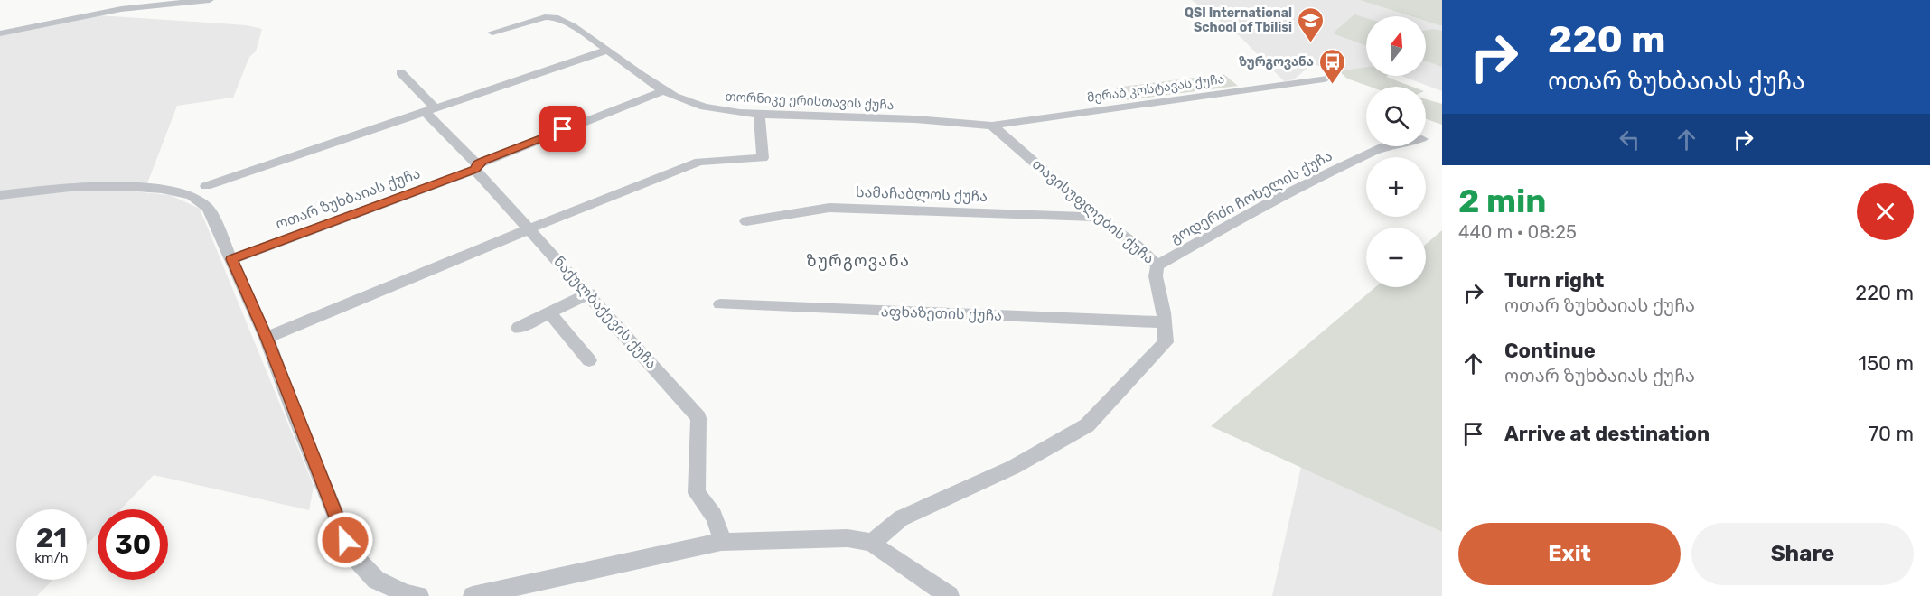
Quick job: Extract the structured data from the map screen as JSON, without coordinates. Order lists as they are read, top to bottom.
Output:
{
  "streets": {
    "street": [
      "მერაბ კოსტავას ქუჩა",
      "თორნიკე ერისთავის ქუჩა",
      "სამაჩაბლოს ქუჩა",
      "გოდერძი ჩოხელის ქუჩა",
      "ოთარ ზუხბაიას ქუჩა",
      "თავისუფლების ქუჩა",
      "ნაქულბაქევის ქუჩა",
      "აფხაზეთის ქუჩა"
    ]
  },
  "crossings": [
    ["მერაბ კოსტავას ქუჩა", "თორნიკე ერისთავის ქუჩა"],
    ["მერაბ კოსტავას ქუჩა", "თავისუფლების ქუჩა"],
    ["თორნიკე ერისთავის ქუჩა", "ოთარ ზუხბაიას ქუჩა"],
    ["თორნიკე ერისთავის ქუჩა", "თავისუფლების ქუჩა"],
    ["სამაჩაბლოს ქუჩა", "თავისუფლების ქუჩა"],
    ["გოდერძი ჩოხელის ქუჩა", "თავისუფლების ქუჩა"],
    ["ოთარ ზუხბაიას ქუჩა", "ნაქულბაქევის ქუჩა"],
    ["თავისუფლების ქუჩა", "აფხაზეთის ქუჩა"]
  ],
  "districts": ["ზურგოვანა"],
  "places": {
    "school or university": ["QSI International School of Tbilisi"],
    "bus stop": ["ზურგოვანა"]
  },
  "north": "top",
  "page": {
    "turn": ["220 m", "ოთარ ზუხბაიას ქუჩა"],
    "map_buttons": ["+", "−"],
    "heading": ["2 min", "440 m · 08:25"],
    "list": [
      {
        "name": "Turn right",
        "note": "ოთარ ზუხბაიას ქუჩა",
        "value": "220 m"
      },
      {
        "name": "Continue",
        "note": "ოთარ ზუხბაიას ქუჩა",
        "value": "150 m"
      },
      {
        "name": "Arrive at destination",
        "value": "70 m"
      }
    ],
    "speed": "21 km/h",
    "limit": "30",
    "buttons": ["Exit", "Share"]
  }
}
